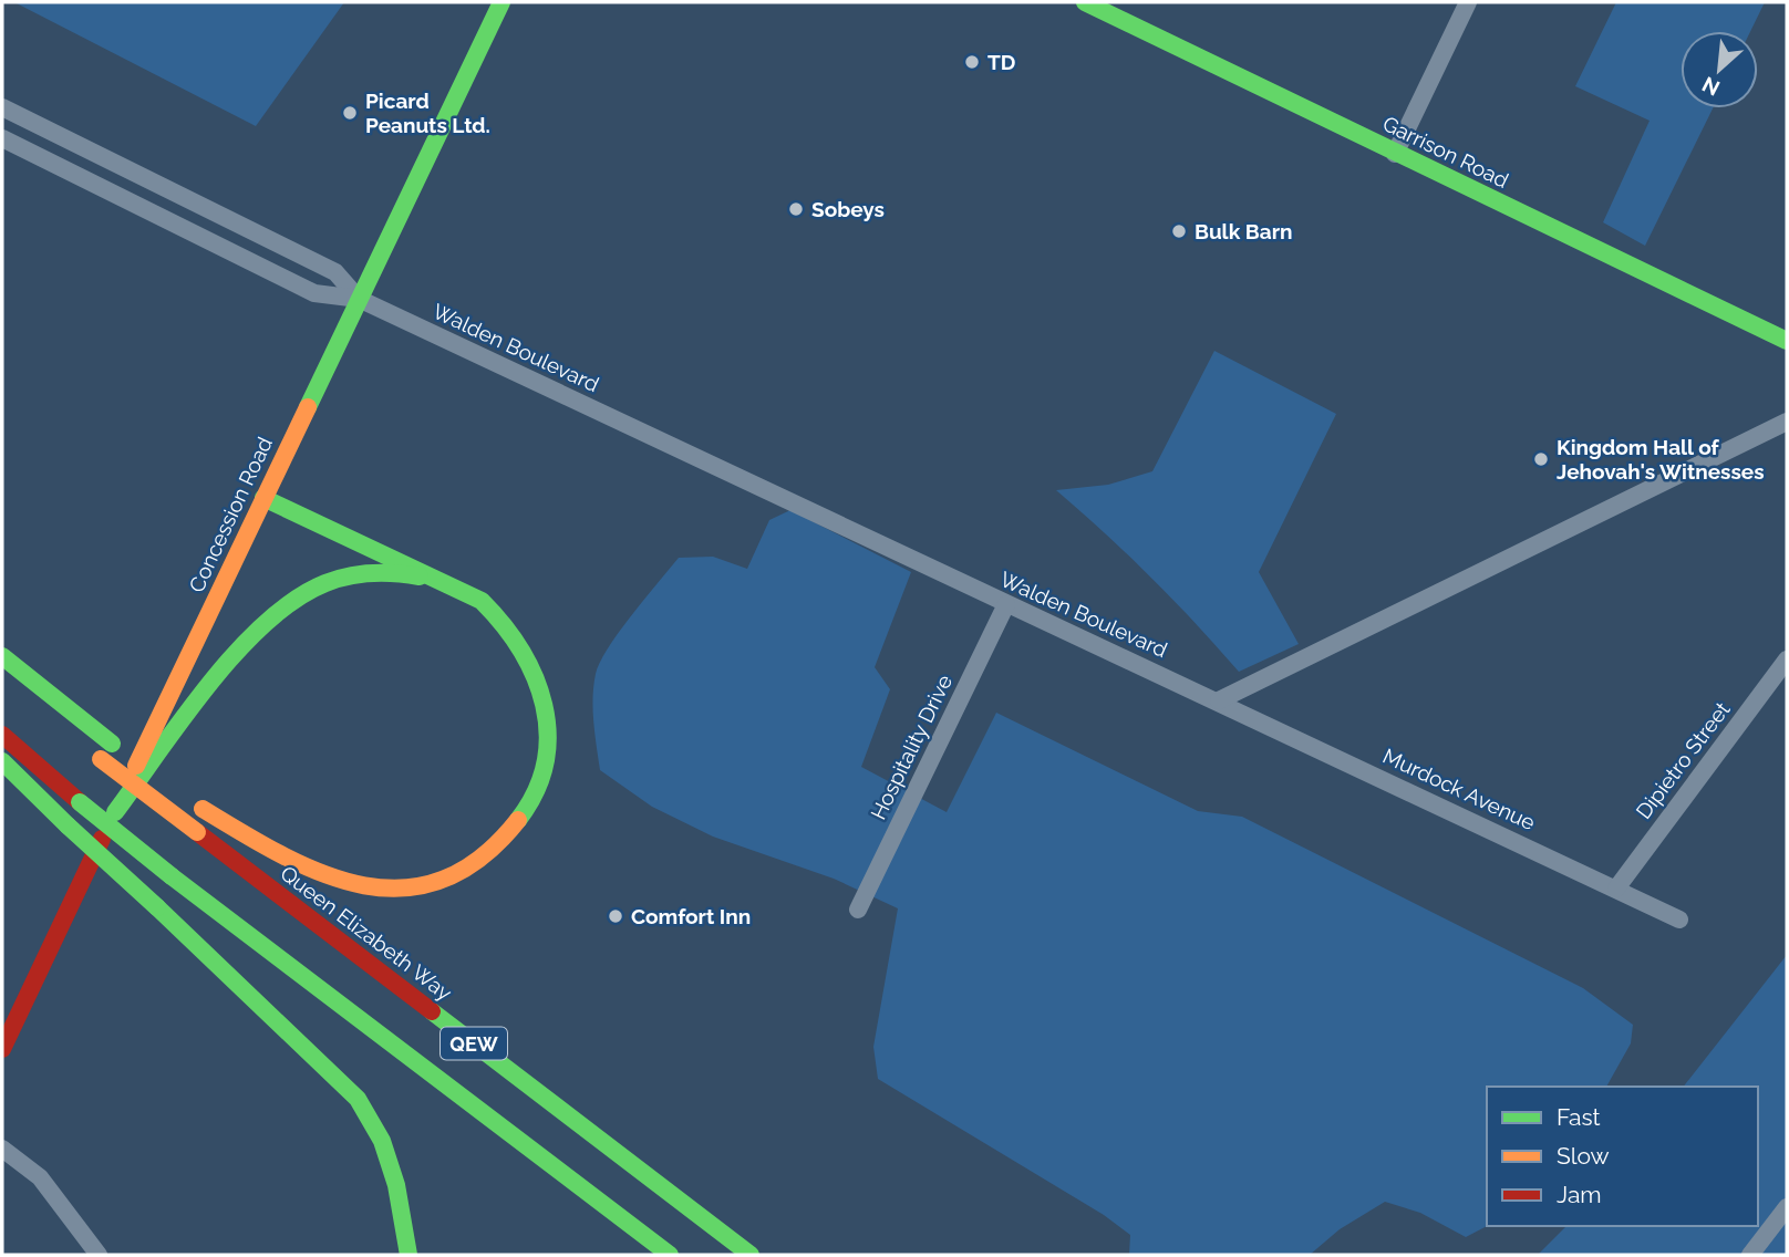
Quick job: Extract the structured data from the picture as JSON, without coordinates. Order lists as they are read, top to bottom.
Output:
{
  "streets": {
    "main road": [
      "Garrison Road",
      "Concession Road",
      "Queen Elizabeth Way",
      "QEW"
    ],
    "street": [
      "Walden Boulevard",
      "Hospitality Drive",
      "Dipietro Street",
      "Murdock Avenue"
    ]
  },
  "crossings": [
    ["Walden Boulevard", "Concession Road"],
    ["Walden Boulevard", "Hospitality Drive"],
    ["Walden Boulevard", "Murdock Avenue"],
    ["Dipietro Street", "Murdock Avenue"]
  ],
  "places": [
    "TD",
    "Picard Peanuts Ltd.",
    "Sobeys",
    "Bulk Barn",
    "Kingdom Hall of Jehovah's Witnesses",
    "Comfort Inn"
  ],
  "legend": ["Fast", "Slow", "Jam"],
  "north": "bottom left"
}
